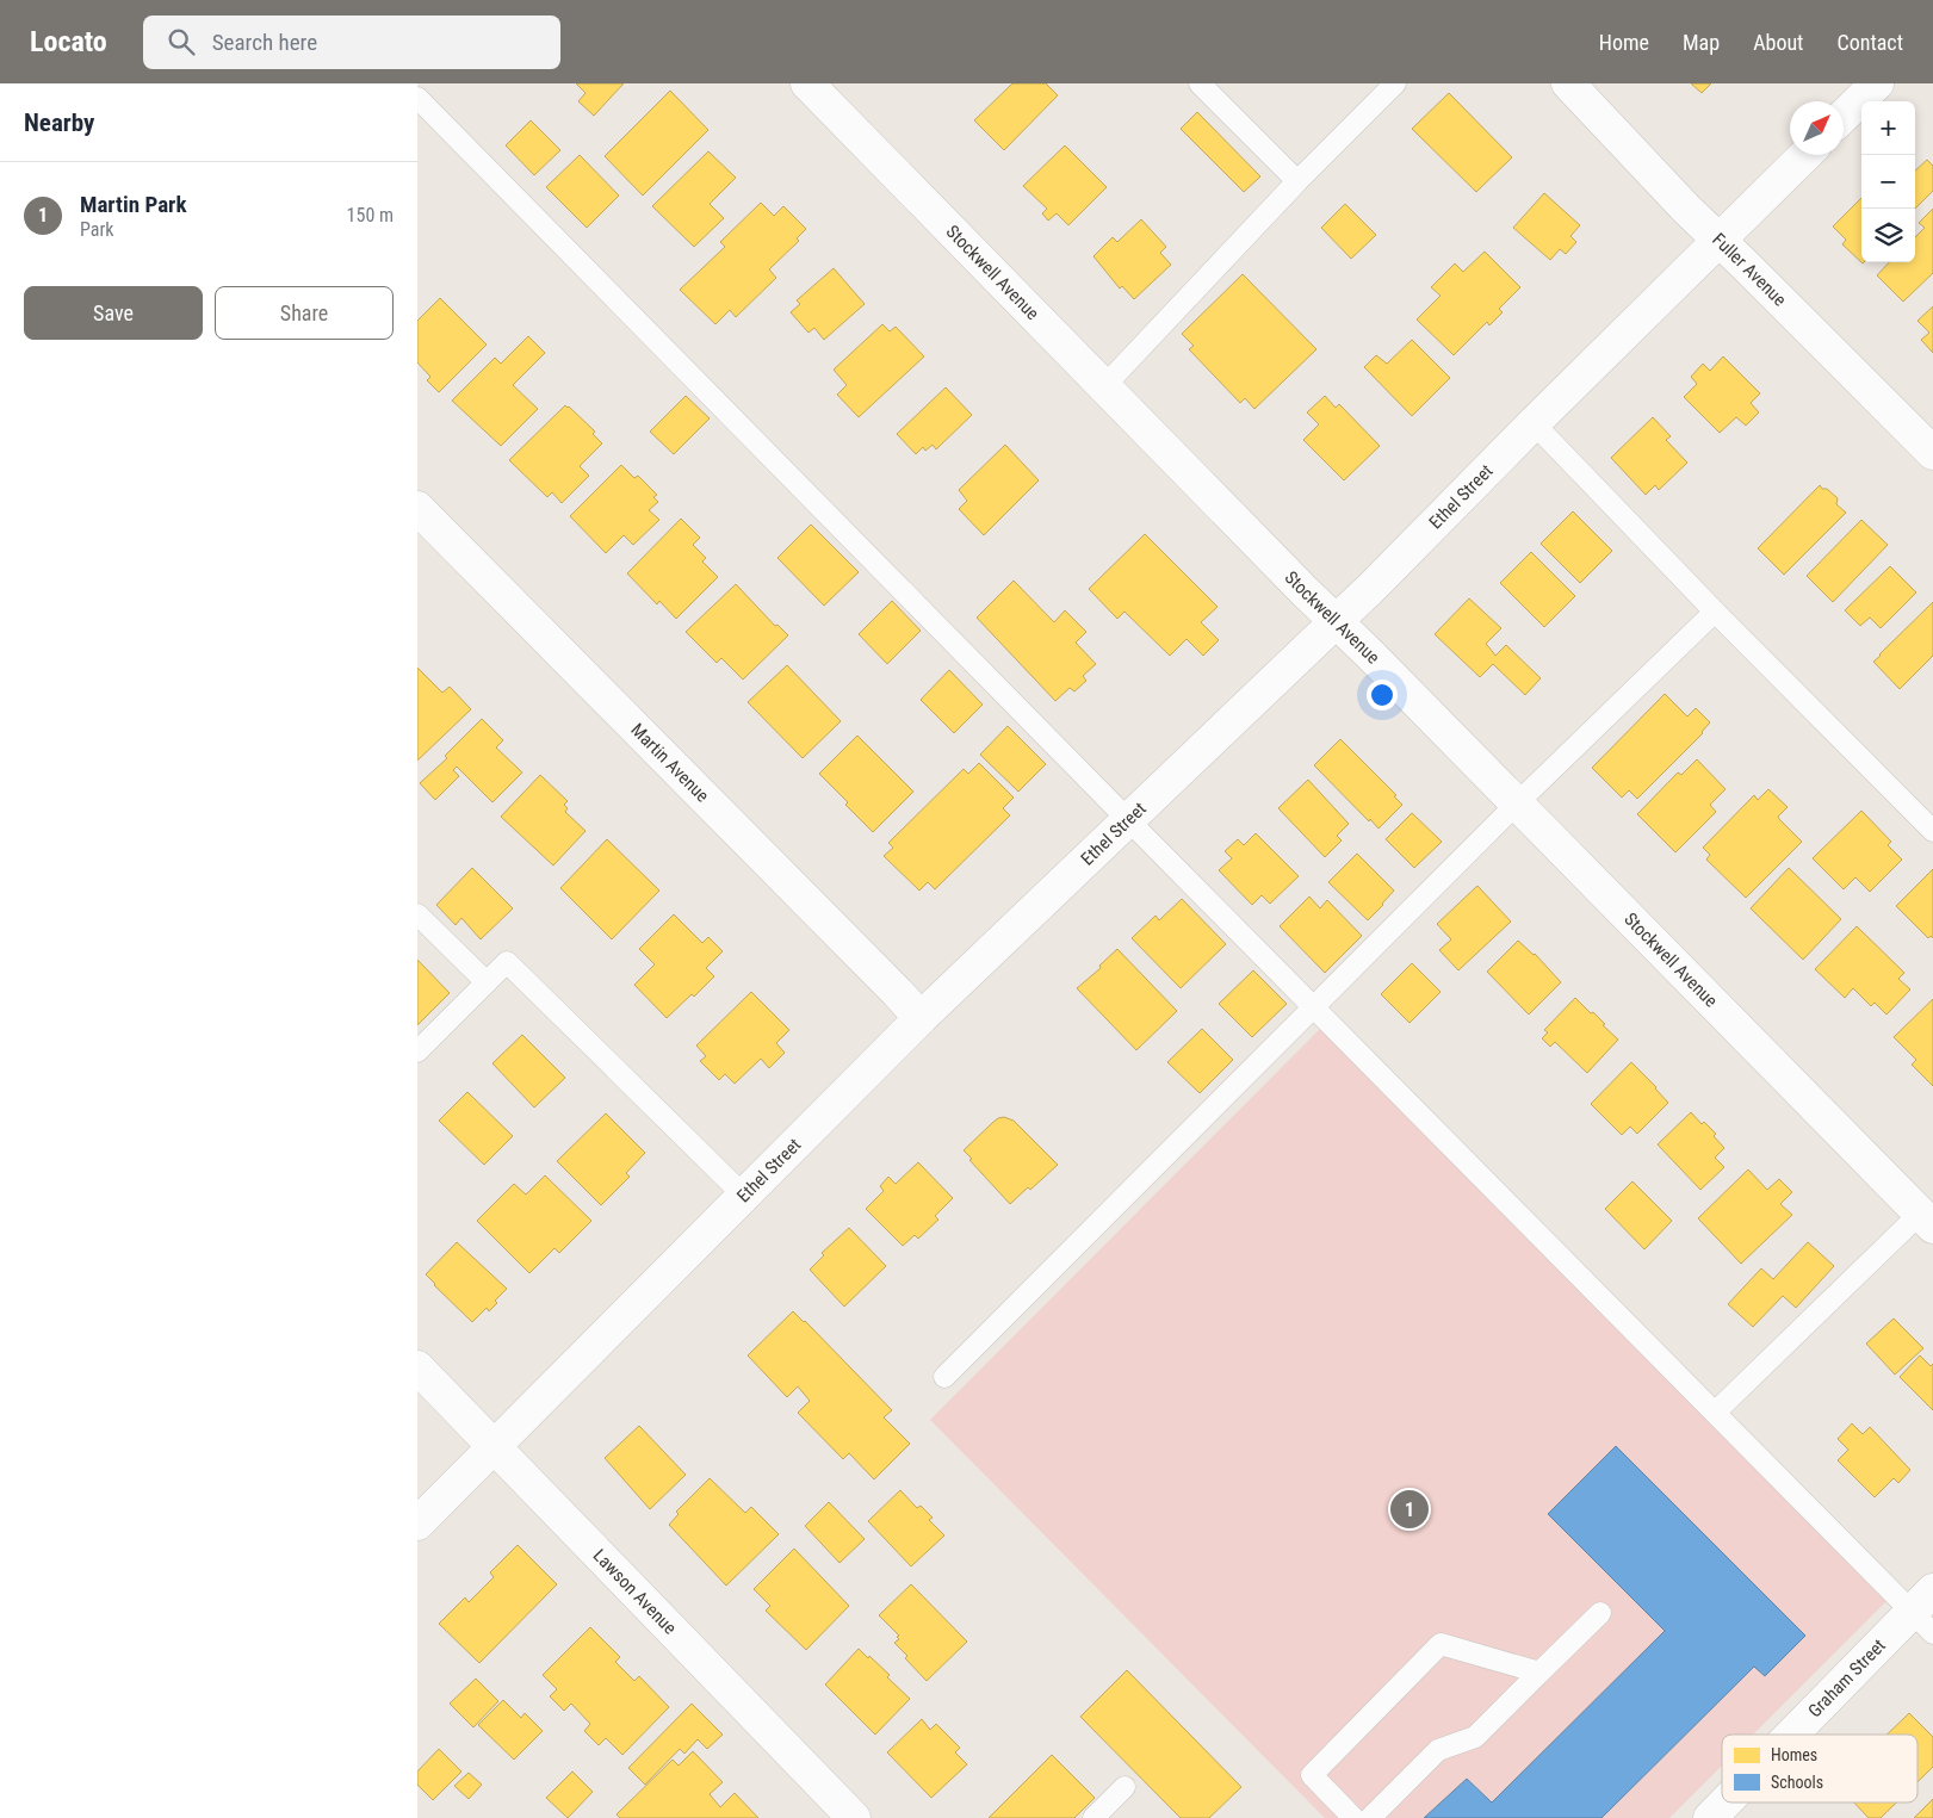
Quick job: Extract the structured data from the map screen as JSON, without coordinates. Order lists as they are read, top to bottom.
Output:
{
  "streets": {
    "street": [
      "Fuller Avenue",
      "Stockwell Avenue",
      "Ethel Street",
      "Martin Avenue",
      "Lawson Avenue",
      "Graham Street"
    ]
  },
  "crossings": [
    ["Fuller Avenue", "Ethel Street"],
    ["Stockwell Avenue", "Ethel Street"],
    ["Ethel Street", "Martin Avenue"],
    ["Ethel Street", "Lawson Avenue"]
  ],
  "legend": ["Homes", "Schools"],
  "north": "top right",
  "page": {
    "header": "Locato",
    "search": "Search here",
    "nav": [
      "Home",
      "Map",
      "About",
      "Contact"
    ],
    "heading": "Nearby",
    "map_buttons": ["+", "−"],
    "list": [
      {
        "mark": "1",
        "name": "Martin Park",
        "note": "Park",
        "value": "150 m"
      }
    ],
    "buttons": ["Save", "Share"],
    "pins": "1"
  }
}
